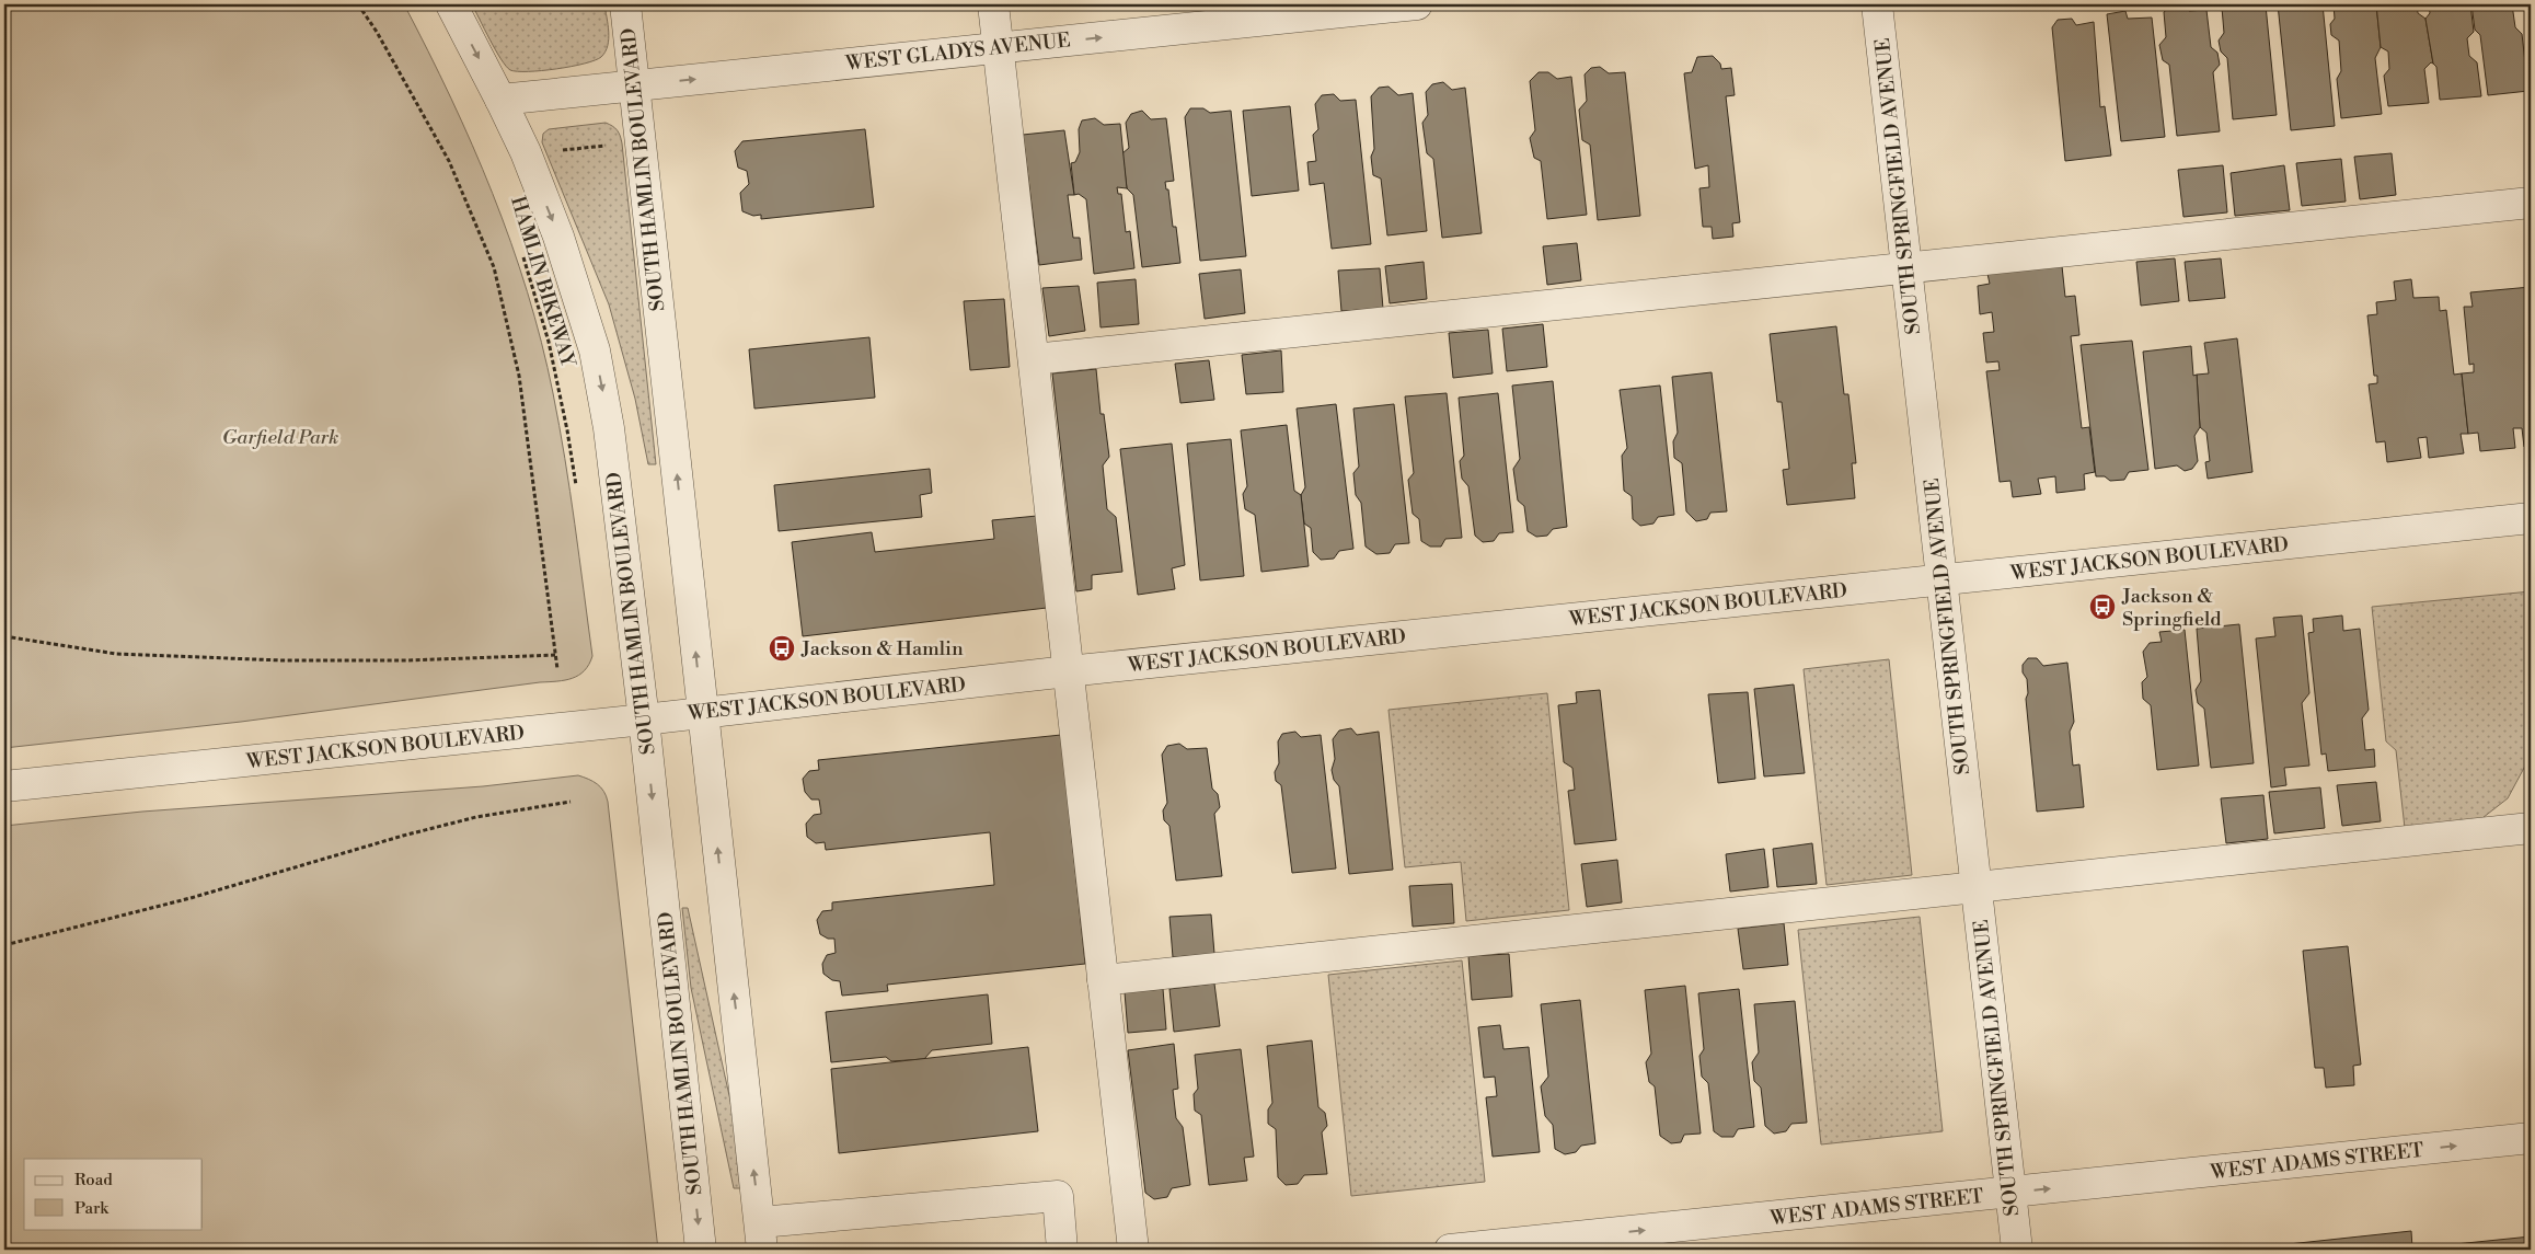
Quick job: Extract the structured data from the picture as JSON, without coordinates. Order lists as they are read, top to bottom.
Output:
{
  "streets": {
    "street": [
      "WEST GLADYS AVENUE",
      "SOUTH HAMLIN BOULEVARD",
      "SOUTH SPRINGFIELD AVENUE",
      "WEST JACKSON BOULEVARD",
      "WEST ADAMS STREET"
    ],
    "path": ["HAMLIN BIKEWAY"]
  },
  "crossings": [
    ["WEST GLADYS AVENUE", "SOUTH HAMLIN BOULEVARD"],
    ["SOUTH HAMLIN BOULEVARD", "WEST JACKSON BOULEVARD"],
    ["SOUTH SPRINGFIELD AVENUE", "WEST JACKSON BOULEVARD"],
    ["SOUTH SPRINGFIELD AVENUE", "WEST ADAMS STREET"]
  ],
  "one_way": ["WEST GLADYS AVENUE", "WEST ADAMS STREET"],
  "parks": ["Garfield Park"],
  "places": {
    "bus stop": ["Jackson & Springfield", "Jackson & Hamlin"]
  },
  "legend": ["Road", "Park"]
}
